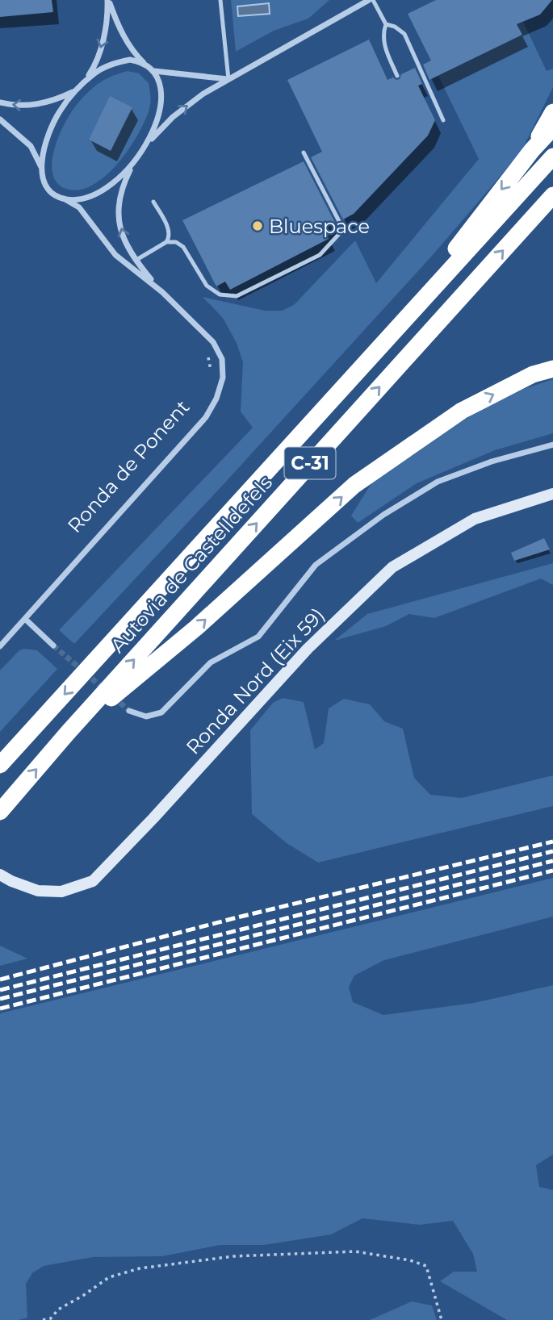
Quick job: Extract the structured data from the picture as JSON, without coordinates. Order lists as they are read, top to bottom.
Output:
{
  "streets": {
    "highway": ["C-31", "Autovia de Castelldefels"],
    "main road": ["Ronda Nord (Eix 59)"],
    "street": ["Ronda de Ponent"]
  },
  "places": ["Bluespace"]
}
